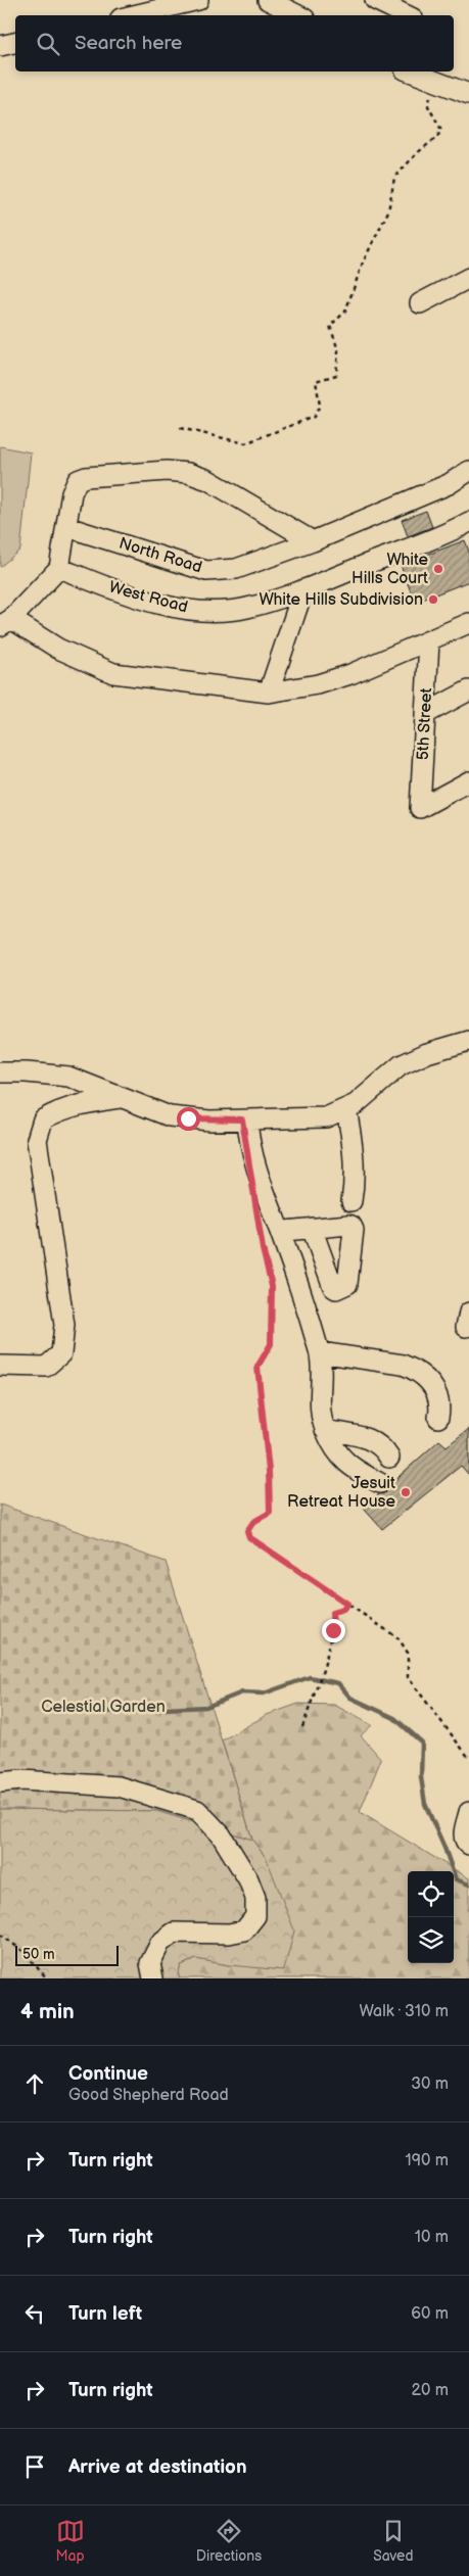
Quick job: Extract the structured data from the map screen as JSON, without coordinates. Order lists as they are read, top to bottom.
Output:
{
  "streets": {
    "street": ["North Road", "West Road", "5th Street"]
  },
  "parks": ["Celestial Garden"],
  "places": ["White Hills Court", "White Hills Subdivision", "Jesuit Retreat House"],
  "scale_bar": "50 m",
  "page": {
    "search": "Search here",
    "scale": "50 m",
    "heading": ["4 min", "Walk · 310 m"],
    "list": [
      ["Continue", "Good Shepherd Road", "30 m"],
      ["Turn right", "190 m"],
      ["Turn right", "10 m"],
      ["Turn left", "60 m"],
      ["Turn right", "20 m"],
      "Arrive at destination"
    ],
    "nav": ["Map", "Directions", "Saved"]
  }
}
